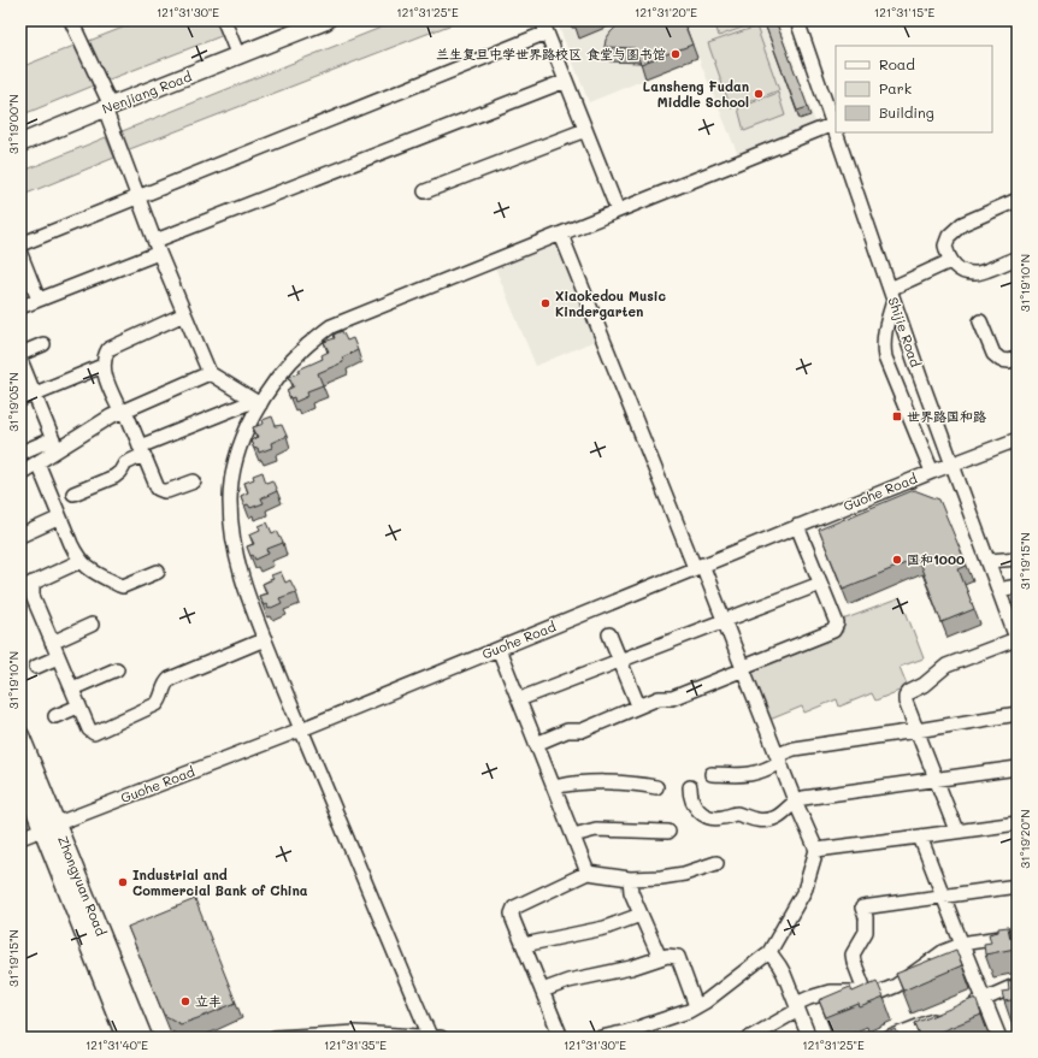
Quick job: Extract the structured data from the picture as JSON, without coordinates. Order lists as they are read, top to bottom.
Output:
{
  "streets": {
    "main road": ["Nenjiang Road", "Zhongyuan Road"],
    "street": ["Shijie Road", "Guohe Road"]
  },
  "crossings": [
    ["Shijie Road", "Guohe Road"],
    ["Guohe Road", "Zhongyuan Road"]
  ],
  "places": {
    "other": [
      "兰生复旦中学世界路校区 食堂与图书馆",
      "Lansheng Fudan Middle School",
      "Xiaokedou Music Kindergarten",
      "国和1000",
      "Industrial and Commercial Bank of China",
      "立丰"
    ],
    "transit": ["世界路国和路"]
  },
  "legend": ["Road", "Park", "Building"],
  "coordinates": [
    "121°31'30\"E",
    "121°31'25\"E",
    "121°31'20\"E",
    "121°31'15\"E",
    "31°19'00\"N",
    "31°19'10\"N",
    "31°19'05\"N",
    "31°19'15\"N",
    "31°19'20\"N",
    "121°31'40\"E",
    "121°31'35\"E"
  ]
}
